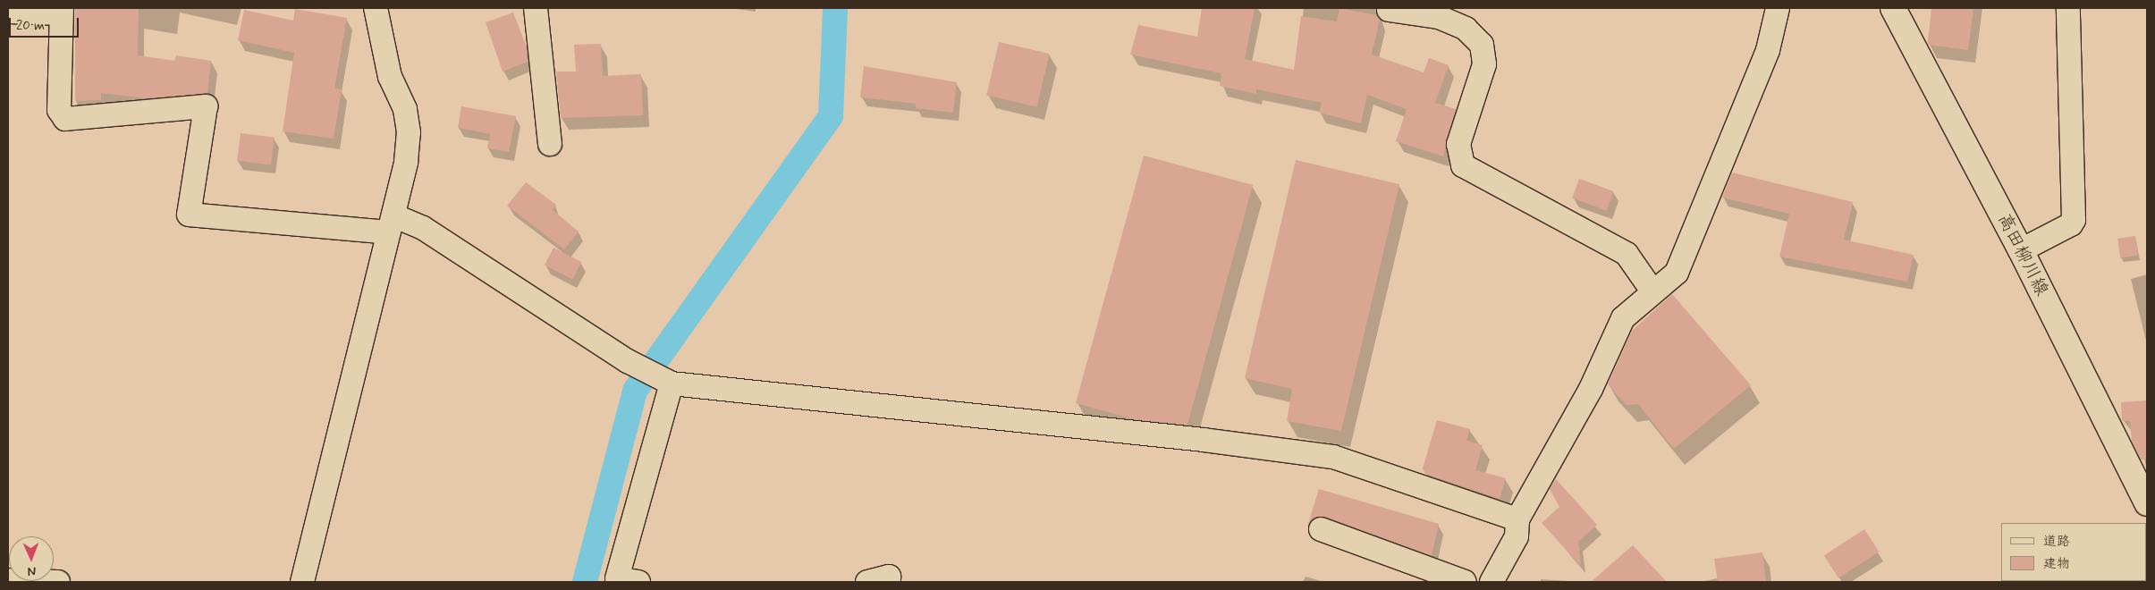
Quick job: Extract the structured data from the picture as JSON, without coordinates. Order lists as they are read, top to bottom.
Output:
{
  "streets": {
    "main road": ["高田柳川線"]
  },
  "legend": ["道路", "建物"],
  "scale_bar": "20 m",
  "north": "bottom"
}
